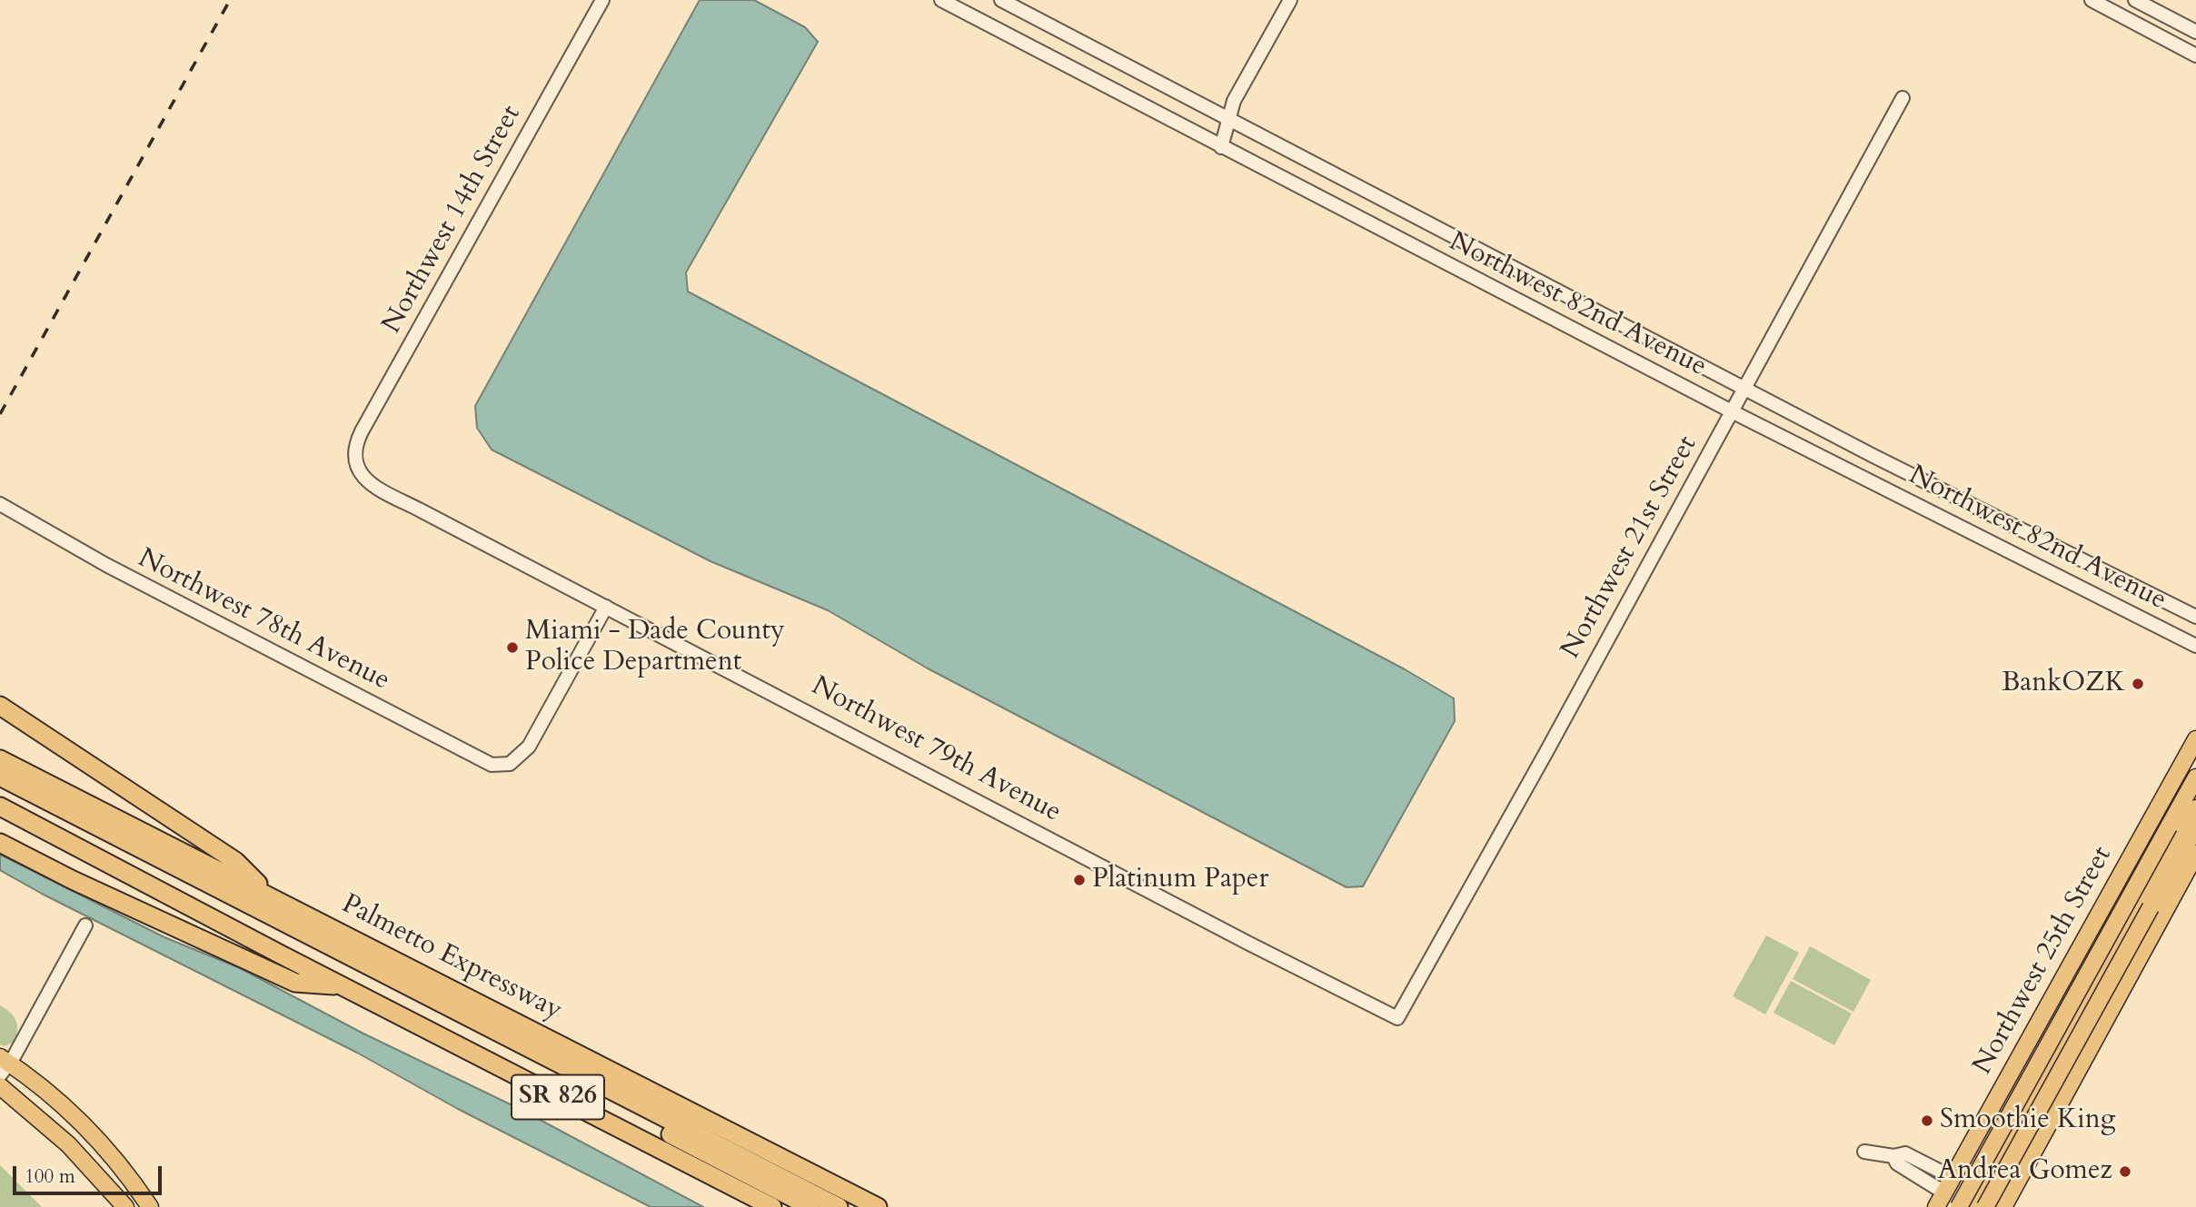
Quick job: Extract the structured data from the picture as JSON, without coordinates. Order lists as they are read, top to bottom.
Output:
{
  "streets": {
    "highway": ["Palmetto Expressway", "SR 826"],
    "main road": ["Northwest 25th Street"],
    "street": [
      "Northwest 14th Street",
      "Northwest 82nd Avenue",
      "Northwest 21st Street",
      "Northwest 78th Avenue",
      "Northwest 79th Avenue"
    ]
  },
  "crossings": [
    ["Northwest 14th Street", "Northwest 79th Avenue"],
    ["Northwest 82nd Avenue", "Northwest 21st Street"],
    ["Northwest 21st Street", "Northwest 79th Avenue"],
    ["Northwest 78th Avenue", "Northwest 79th Avenue"]
  ],
  "places": [
    "Miami - Dade County Police Department",
    "BankOZK",
    "Platinum Paper",
    "Smoothie King",
    "Andrea Gomez"
  ],
  "scale_bar": "100 m"
}
